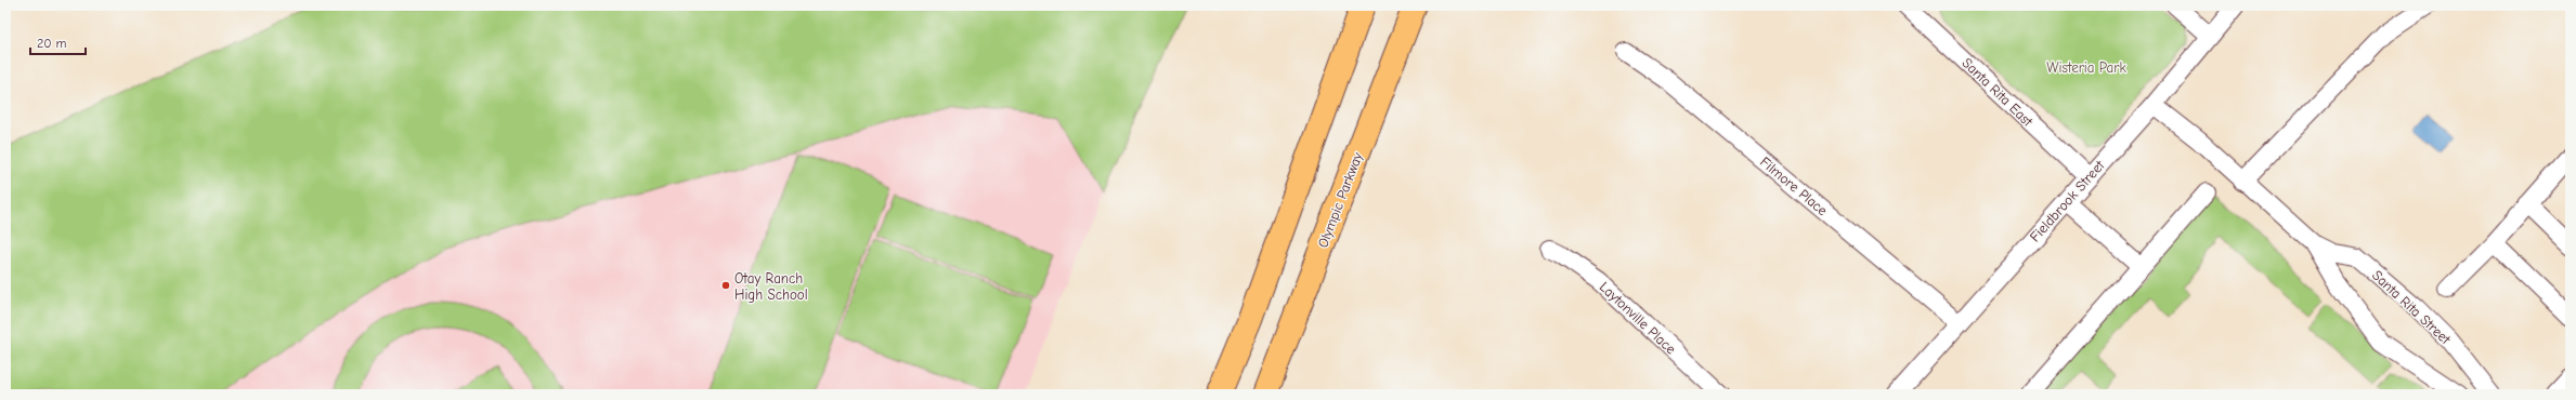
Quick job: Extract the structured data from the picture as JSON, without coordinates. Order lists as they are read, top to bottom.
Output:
{
  "streets": {
    "main road": ["Olympic Parkway"],
    "street": [
      "Santa Rita East",
      "Filmore Place",
      "Fieldbrook Street",
      "Santa Rita Street",
      "Laytonville Place"
    ]
  },
  "crossings": [
    ["Santa Rita East", "Fieldbrook Street"],
    ["Filmore Place", "Fieldbrook Street"],
    ["Fieldbrook Street", "Santa Rita Street"]
  ],
  "parks": ["Wisteria Park"],
  "places": ["Otay Ranch High School"],
  "scale_bar": "20 m"
}
